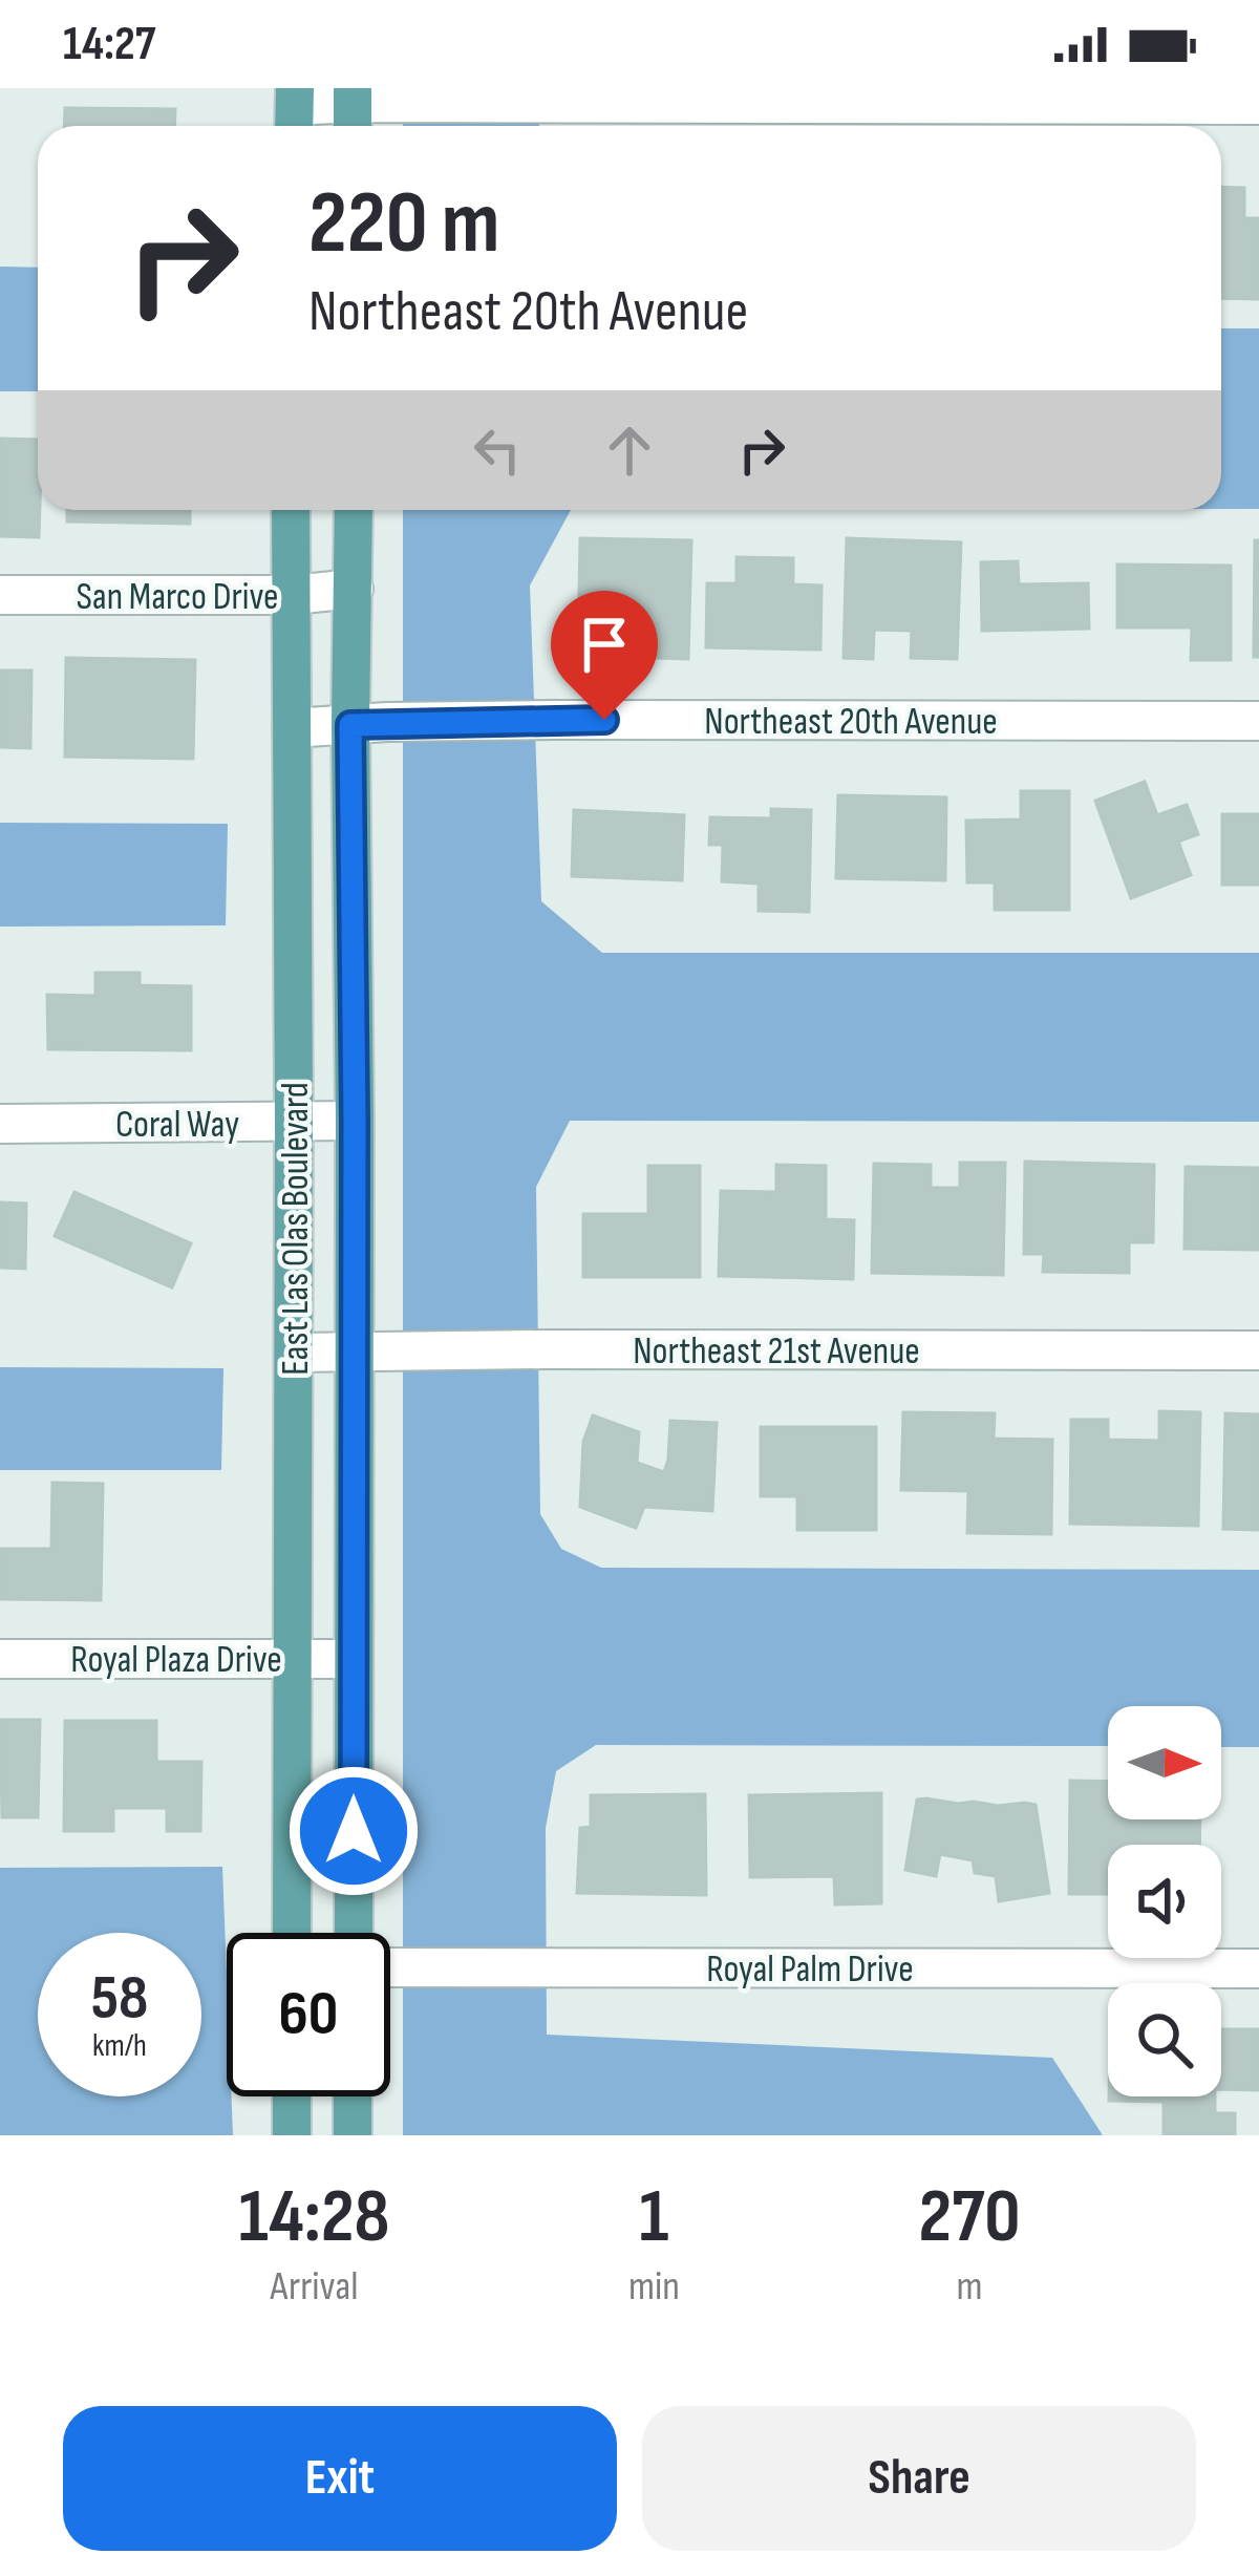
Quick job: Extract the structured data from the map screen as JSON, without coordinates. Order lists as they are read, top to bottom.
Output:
{
  "streets": {
    "main road": ["East Las Olas Boulevard"],
    "street": [
      "San Marco Drive",
      "Northeast 20th Avenue",
      "Coral Way",
      "Northeast 21st Avenue",
      "Royal Plaza Drive",
      "Royal Palm Drive"
    ]
  },
  "crossings": [
    ["San Marco Drive", "East Las Olas Boulevard"],
    ["Northeast 20th Avenue", "East Las Olas Boulevard"],
    ["Coral Way", "East Las Olas Boulevard"],
    ["East Las Olas Boulevard", "Northeast 21st Avenue"],
    ["East Las Olas Boulevard", "Royal Plaza Drive"]
  ],
  "north": "right",
  "page": {
    "status": "14:27",
    "turn": ["220 m", "Northeast 20th Avenue"],
    "speed": "58 km/h",
    "limit": "60",
    "eta": [
      "14:28",
      "Arrival",
      "1",
      "min",
      "270",
      "m"
    ],
    "buttons": ["Exit", "Share"]
  }
}
